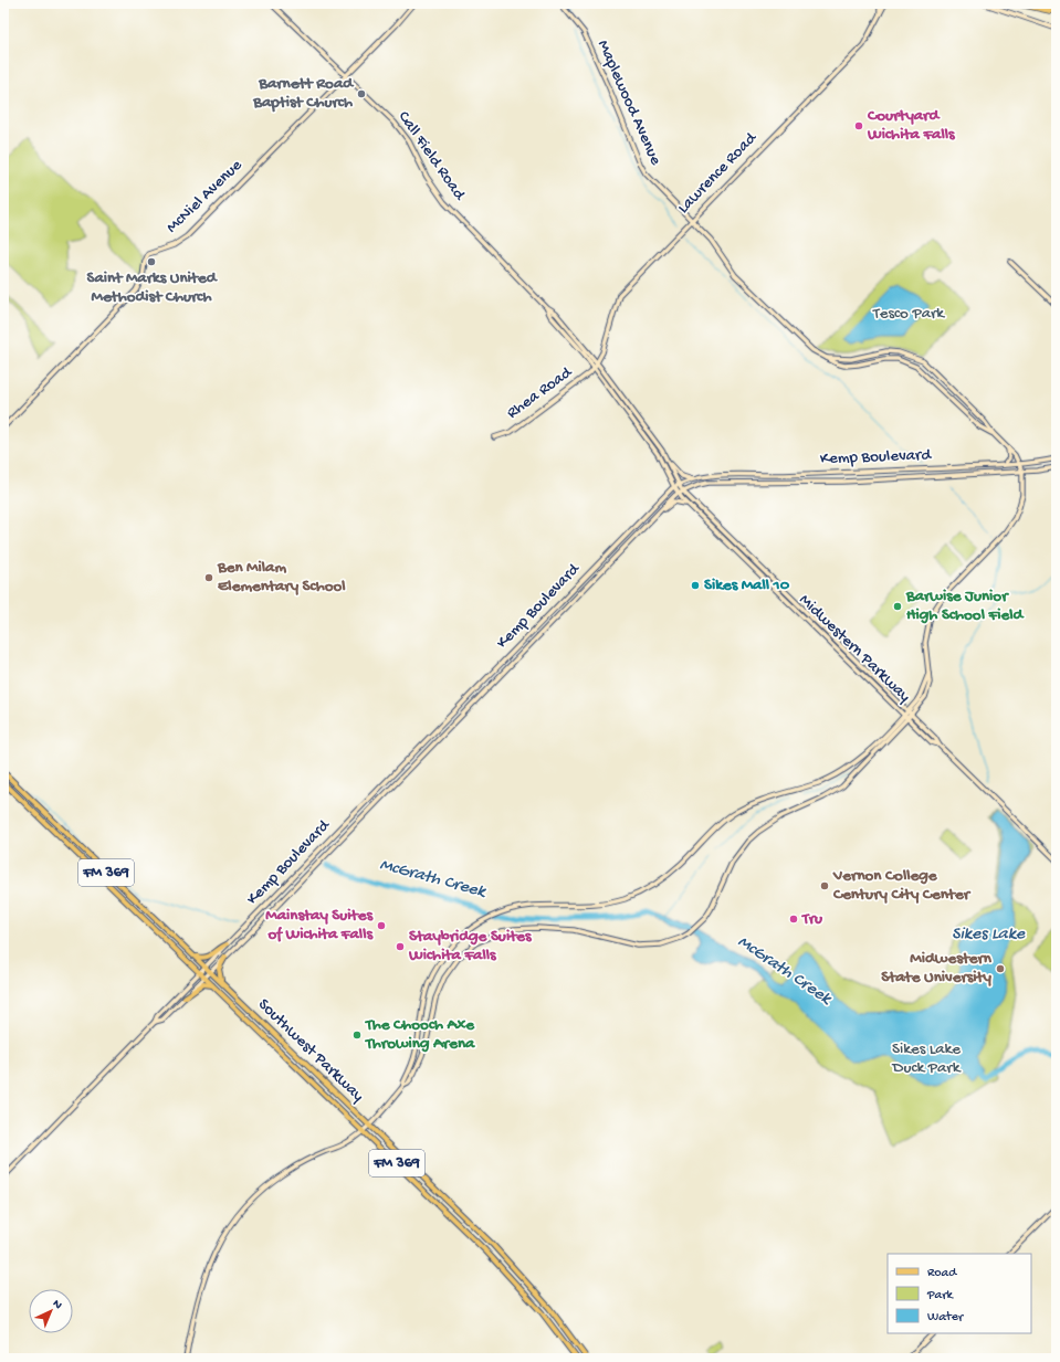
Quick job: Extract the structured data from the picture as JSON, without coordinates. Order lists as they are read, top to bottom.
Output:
{
  "streets": {
    "main road": [
      "Maplewood Avenue",
      "Call Field Road",
      "Lawrence Road",
      "McNiel Avenue",
      "Rhea Road",
      "Kemp Boulevard",
      "Midwestern Parkway",
      "FM 369",
      "Southwest Parkway"
    ]
  },
  "crossings": [
    ["Maplewood Avenue", "Lawrence Road"],
    ["Maplewood Avenue", "Kemp Boulevard"],
    ["Maplewood Avenue", "Midwestern Parkway"],
    ["Maplewood Avenue", "Southwest Parkway"],
    ["Call Field Road", "Lawrence Road"],
    ["Call Field Road", "McNiel Avenue"],
    ["Call Field Road", "Rhea Road"],
    ["Call Field Road", "Kemp Boulevard"],
    ["Call Field Road", "Midwestern Parkway"],
    ["Lawrence Road", "Rhea Road"],
    ["Kemp Boulevard", "Midwestern Parkway"],
    ["Kemp Boulevard", "Southwest Parkway"]
  ],
  "water": ["McGrath Creek", "Sikes Lake"],
  "parks": ["Tesco Park", "Sikes Lake Duck Park"],
  "places": [
    "Barnett Road Baptist Church",
    "Courtyard Wichita Falls",
    "Saint Marks United Methodist Church",
    "Ben Milam Elementary School",
    "Sikes Mall 10",
    "Barwise Junior High School Field",
    "Vernon College Century City Center",
    "Tru",
    "Mainstay Suites of Wichita Falls",
    "Staybridge Suites Wichita Falls",
    "Midwestern State University",
    "The Chooch Axe Throwing Arena"
  ],
  "legend": ["Road", "Park", "Water"],
  "north": "top right"
}
